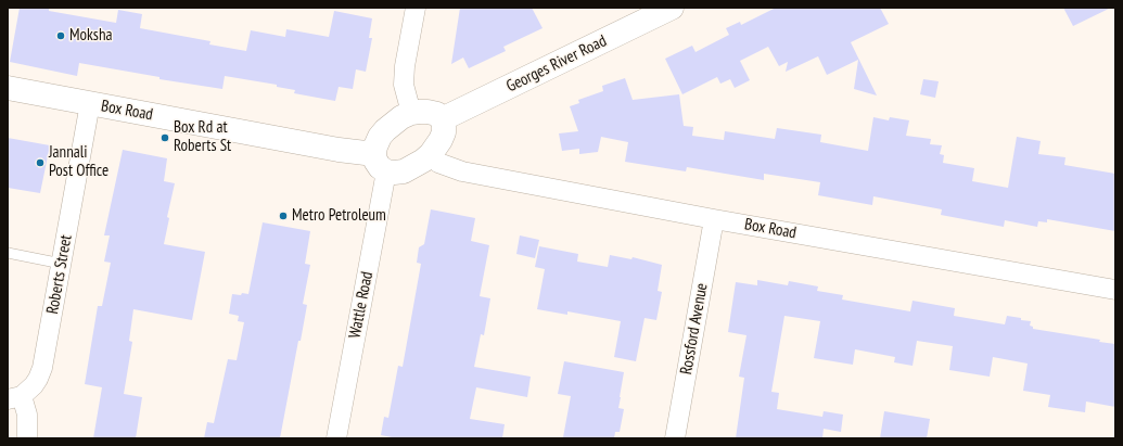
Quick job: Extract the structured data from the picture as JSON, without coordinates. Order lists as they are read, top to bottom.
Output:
{
  "streets": {
    "street": [
      "Georges River Road",
      "Box Road",
      "Roberts Street",
      "Wattle Road",
      "Rossford Avenue"
    ]
  },
  "crossings": [
    ["Georges River Road", "Box Road"],
    ["Georges River Road", "Wattle Road"],
    ["Box Road", "Roberts Street"],
    ["Box Road", "Wattle Road"],
    ["Box Road", "Rossford Avenue"]
  ],
  "places": [
    "Moksha",
    "Box Rd at Roberts St",
    "Jannali Post Office",
    "Metro Petroleum"
  ]
}
